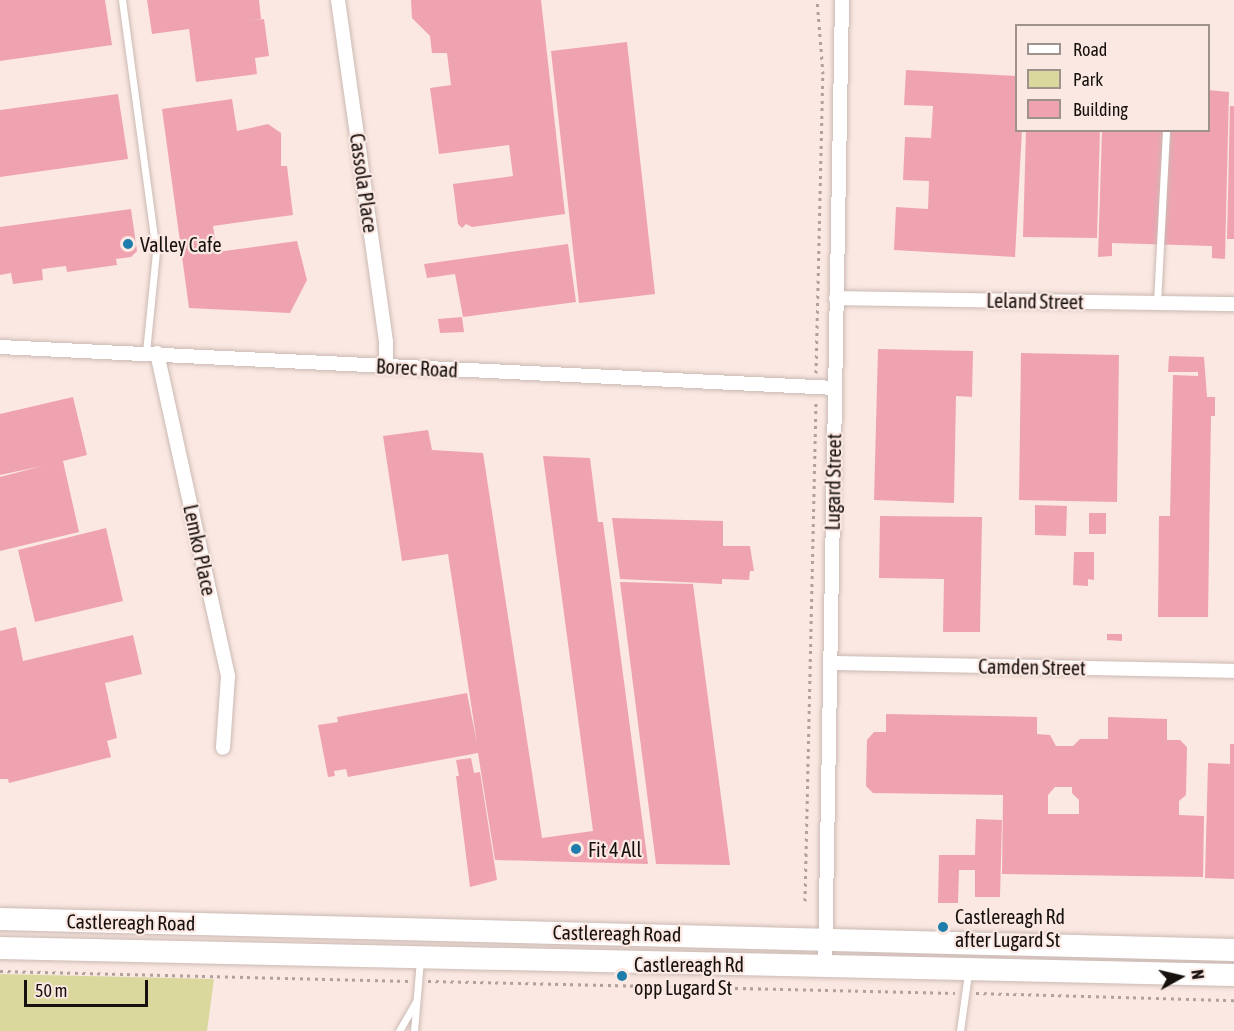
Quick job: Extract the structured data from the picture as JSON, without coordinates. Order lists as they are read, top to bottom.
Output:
{
  "streets": {
    "main road": ["Castlereagh Road"],
    "street": [
      "Cassola Place",
      "Leland Street",
      "Borec Road",
      "Lugard Street",
      "Lemko Place",
      "Camden Street"
    ]
  },
  "crossings": [
    ["Cassola Place", "Borec Road"],
    ["Leland Street", "Lugard Street"],
    ["Borec Road", "Lugard Street"],
    ["Borec Road", "Lemko Place"],
    ["Lugard Street", "Camden Street"],
    ["Lugard Street", "Castlereagh Road"]
  ],
  "places": [
    "Valley Cafe",
    "Fit 4 All",
    "Castlereagh Rd after Lugard St",
    "Castlereagh Rd opp Lugard St"
  ],
  "legend": ["Road", "Park", "Building"],
  "scale_bar": "50 m",
  "north": "right"
}
